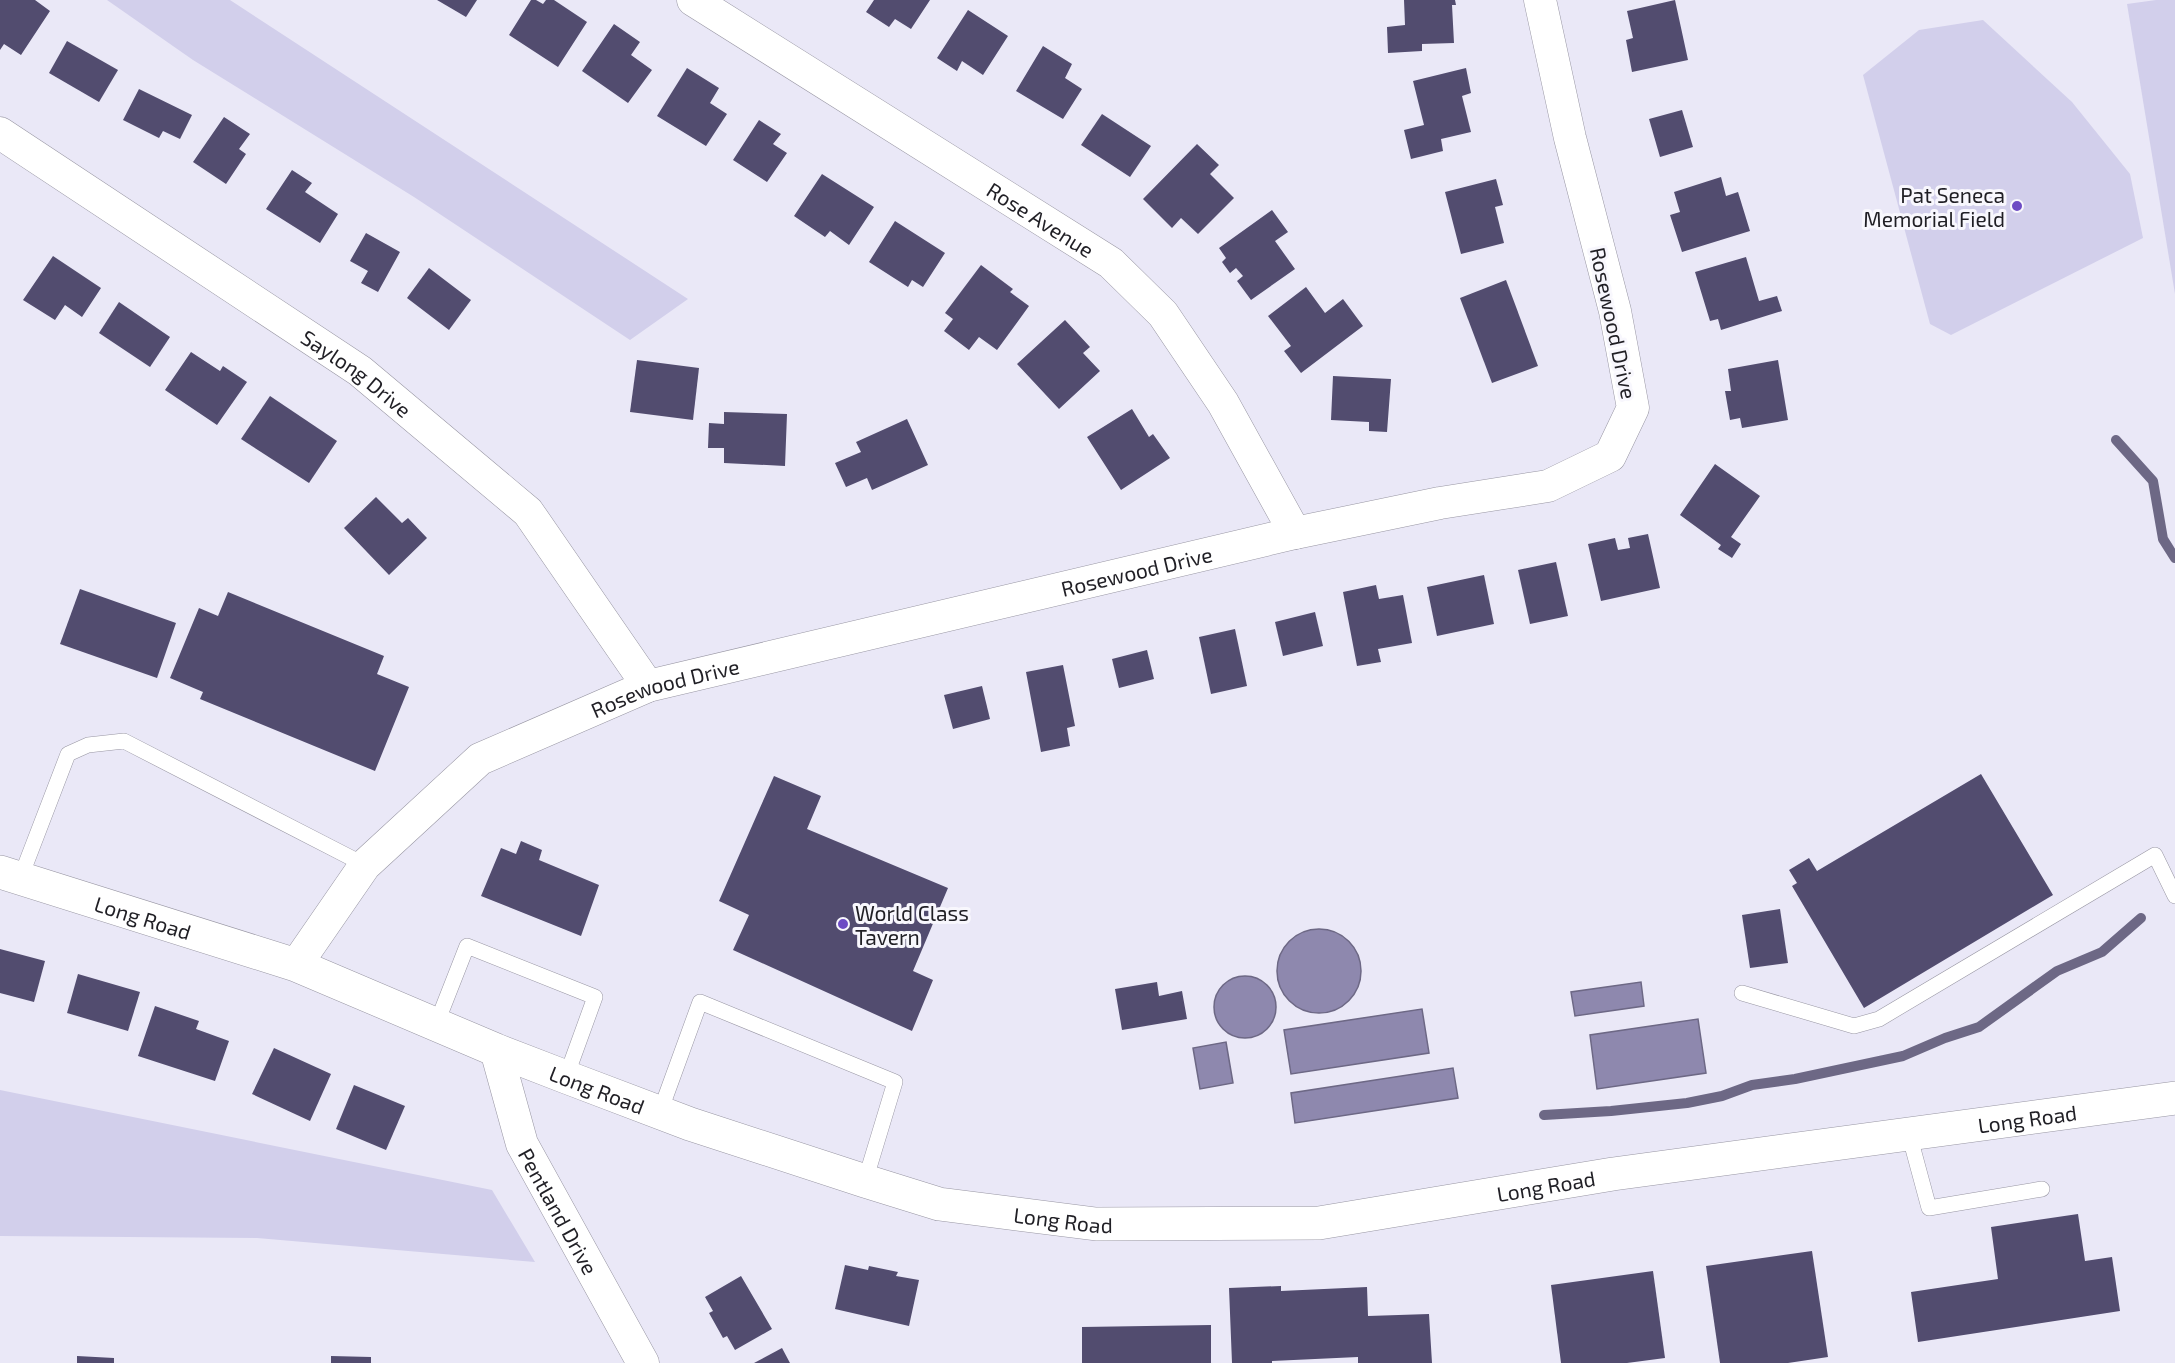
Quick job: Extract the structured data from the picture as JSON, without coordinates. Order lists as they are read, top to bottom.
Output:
{
  "streets": {
    "street": [
      "Rose Avenue",
      "Rosewood Drive",
      "Saylong Drive",
      "Long Road",
      "Pentland Drive"
    ]
  },
  "crossings": [
    ["Rose Avenue", "Rosewood Drive"],
    ["Rosewood Drive", "Saylong Drive"],
    ["Rosewood Drive", "Long Road"],
    ["Long Road", "Pentland Drive"]
  ],
  "places": ["Pat Seneca Memorial Field", "World Class Tavern"]
}
